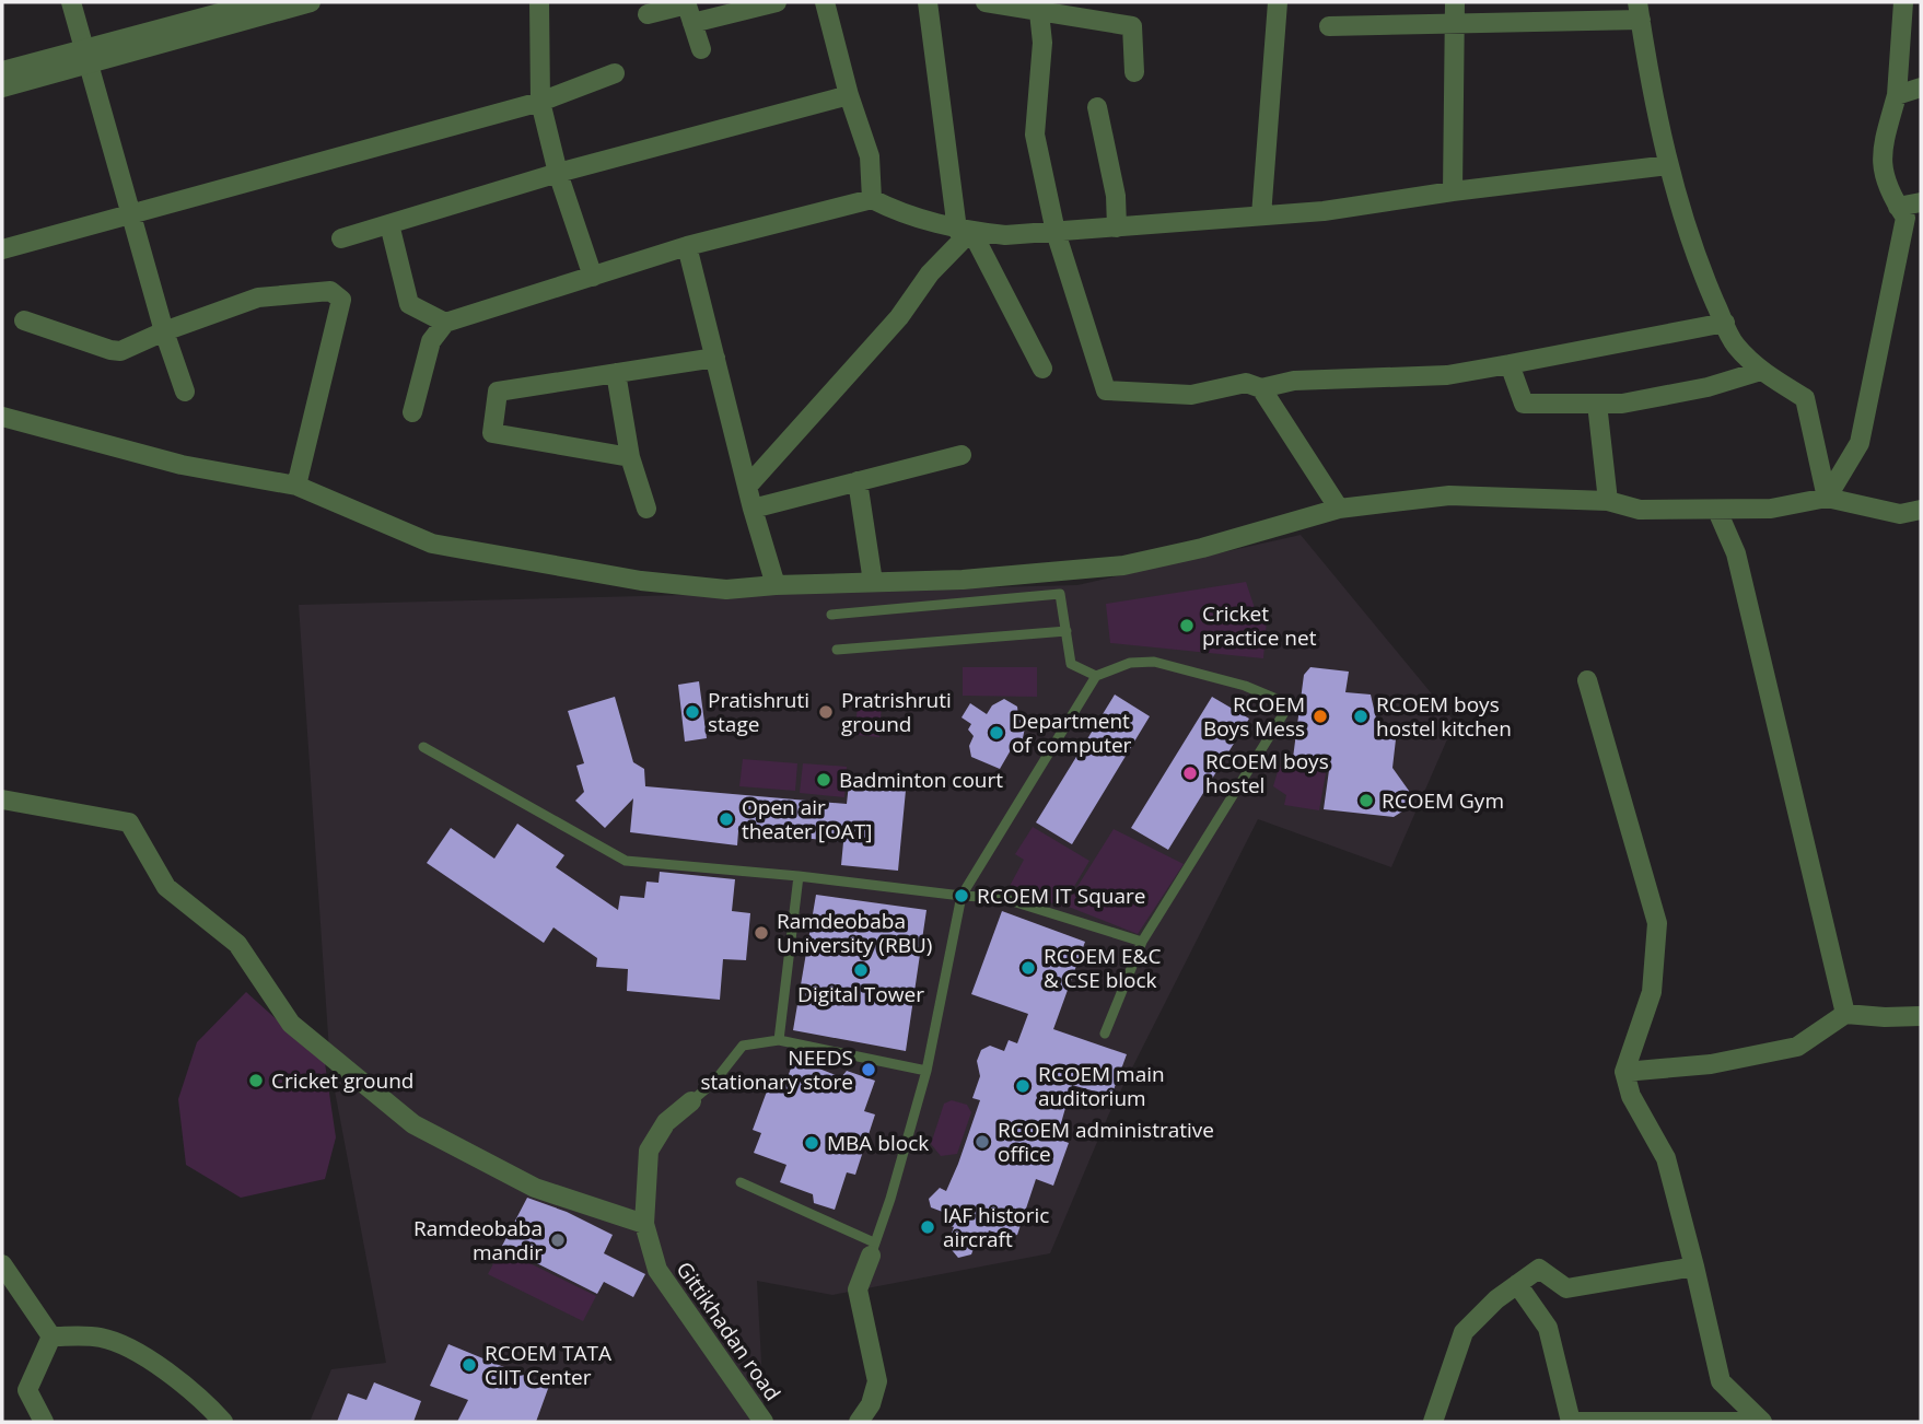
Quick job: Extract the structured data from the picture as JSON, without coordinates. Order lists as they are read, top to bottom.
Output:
{
  "streets": {
    "street": ["Gittikhadan road"]
  },
  "places": [
    "Cricket practice net",
    "Pratishruti stage",
    "Pratrishruti ground",
    "RCOEM Boys Mess",
    "RCOEM boys hostel kitchen",
    "Department of computer",
    "RCOEM boys hostel",
    "Badminton court",
    "RCOEM Gym",
    "Open air theater [OAT]",
    "RCOEM IT Square",
    "Ramdeobaba University (RBU)",
    "RCOEM E&C & CSE block",
    "Digital Tower",
    "NEEDS stationary store",
    "Cricket ground",
    "RCOEM main auditorium",
    "RCOEM administrative office",
    "MBA block",
    "IAF historic aircraft",
    "Ramdeobaba mandir",
    "RCOEM TATA CIIT Center"
  ]
}
